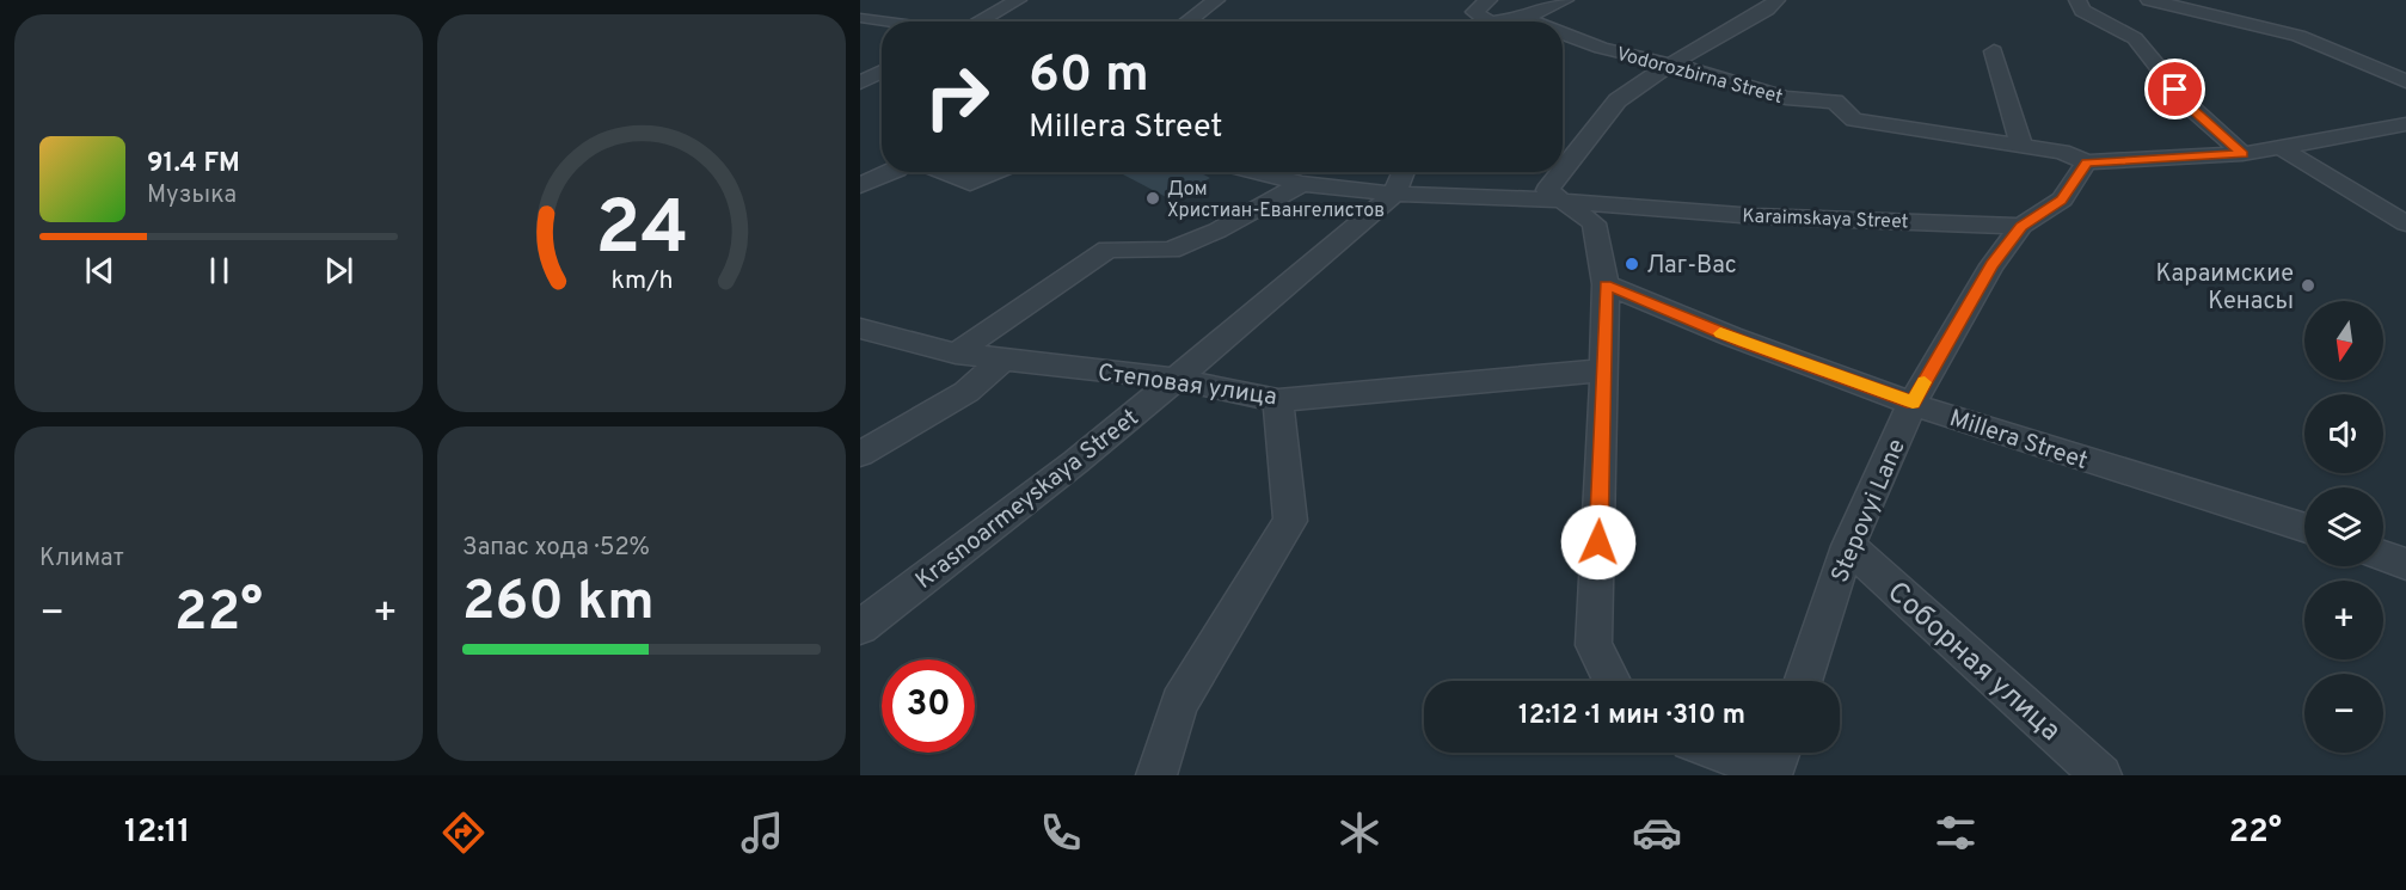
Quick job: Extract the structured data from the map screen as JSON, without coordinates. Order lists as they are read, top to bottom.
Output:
{
  "streets": {
    "street": [
      "Vodorozbirna Street",
      "Karaimskaya Street",
      "Степовая улица",
      "Millera Street",
      "Krasnoarmeyskaya Street",
      "Stepovyi Lane",
      "Соборная улица"
    ]
  },
  "crossings": [
    ["Karaimskaya Street", "Krasnoarmeyskaya Street"],
    ["Karaimskaya Street", "Stepovyi Lane"],
    ["Степовая улица", "Krasnoarmeyskaya Street"],
    ["Millera Street", "Stepovyi Lane"],
    ["Stepovyi Lane", "Соборная улица"]
  ],
  "places": ["Дом Христиан-Евангелистов", "Лаг-Вас", "Караимские Кенасы"],
  "north": "bottom",
  "page": {
    "turn": ["60 m", "Millera Street"],
    "song": ["91.4 FM", "Музыка"],
    "map_buttons": ["+", "−"],
    "tile": [
      "Климат",
      ["Запас хода · 52%", "260 km"]
    ],
    "heat": ["−", "22°", "+"],
    "limit": "30",
    "trip": "12:12 · 1 мин · 310 m",
    "tabs": ["12:11", "22°"],
    "gauge": ["24", "km/h"]
  }
}
